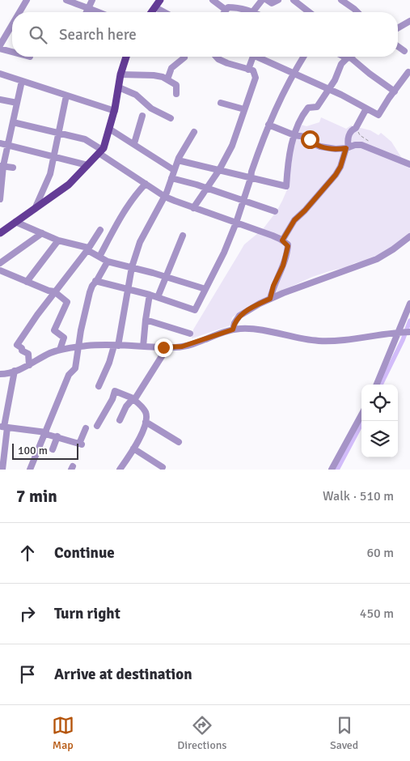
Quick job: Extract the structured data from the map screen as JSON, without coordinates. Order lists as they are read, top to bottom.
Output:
{
  "scale_bar": "100 m",
  "page": {
    "search": "Search here",
    "scale": "100 m",
    "heading": ["7 min", "Walk · 510 m"],
    "list": [
      ["Continue", "60 m"],
      ["Turn right", "450 m"],
      "Arrive at destination"
    ],
    "nav": ["Map", "Directions", "Saved"]
  }
}
